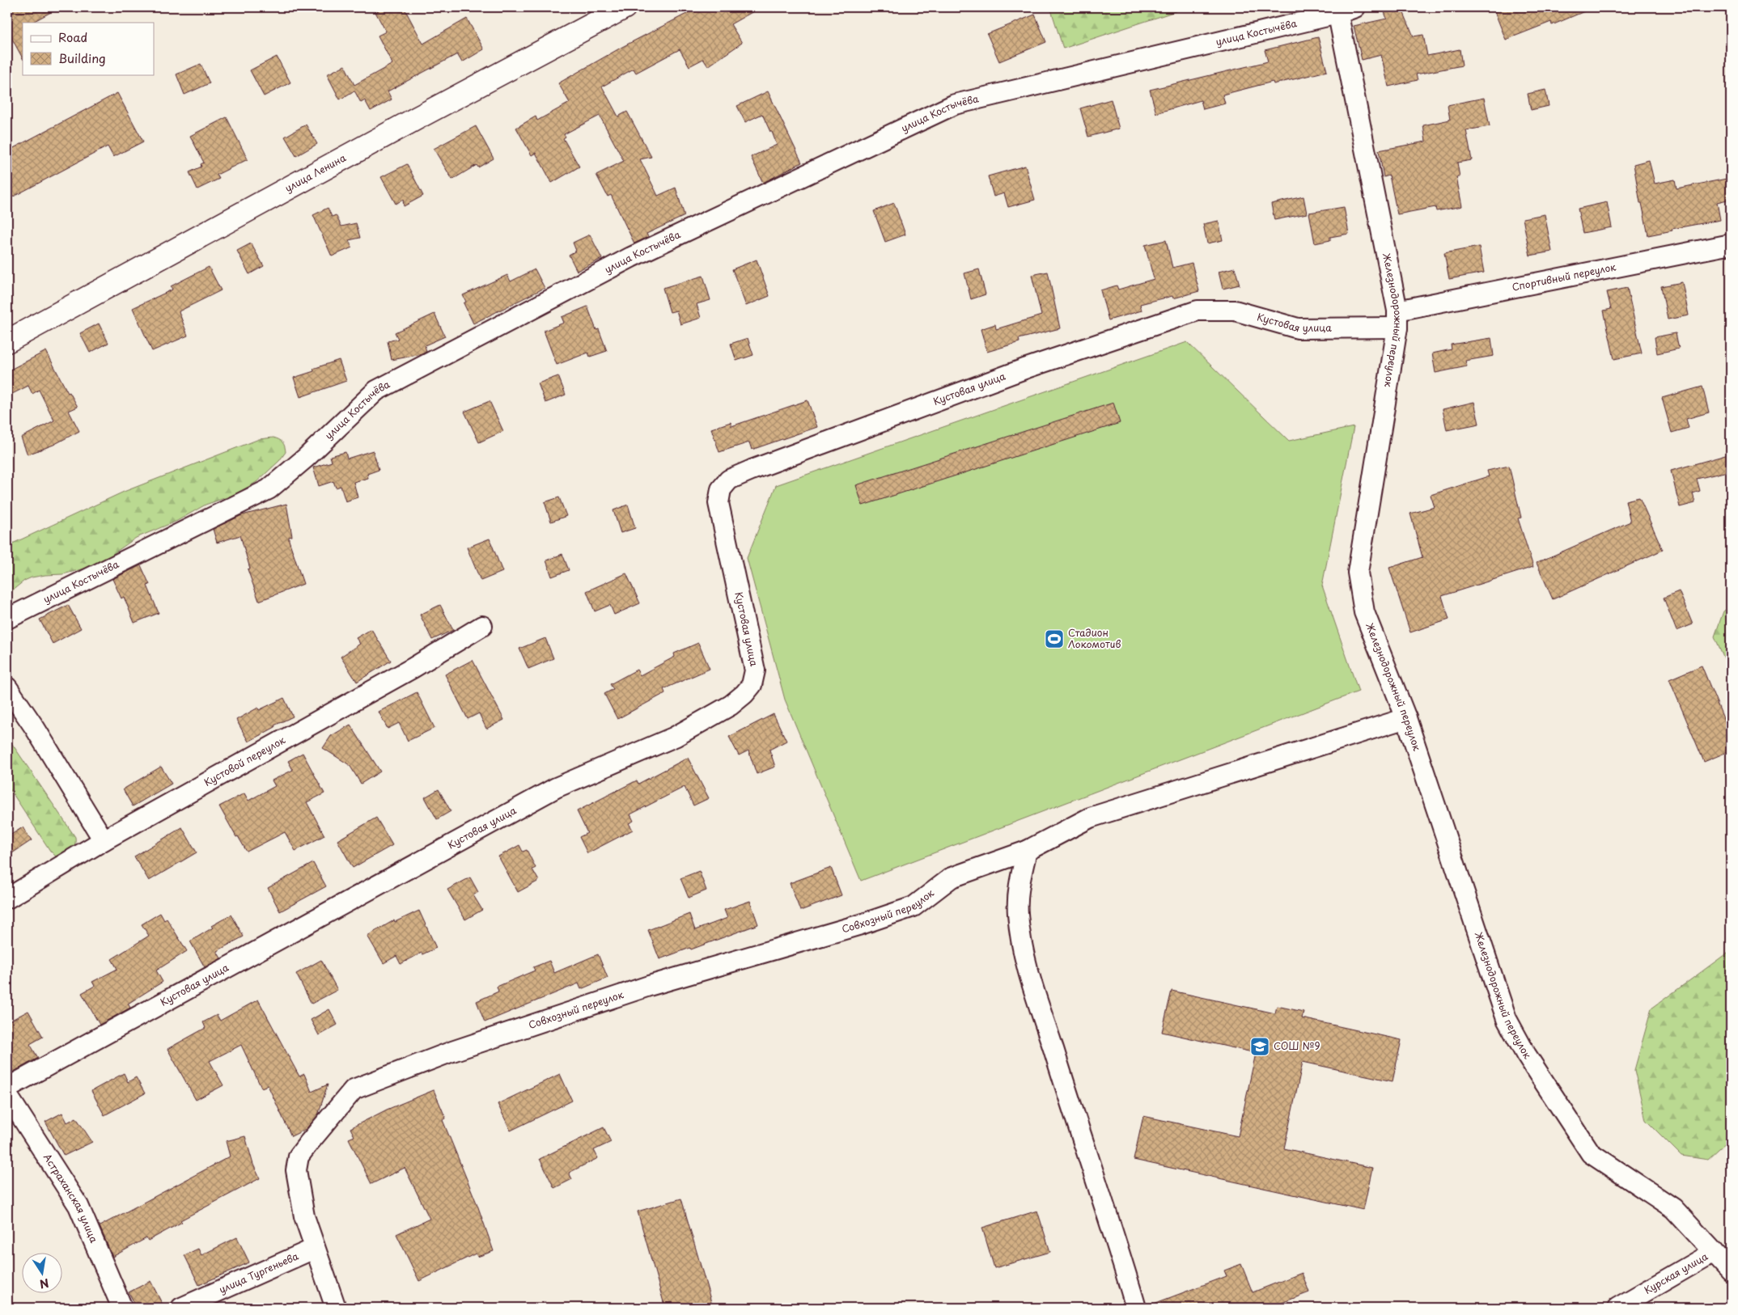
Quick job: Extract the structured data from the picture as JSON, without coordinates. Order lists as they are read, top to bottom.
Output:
{
  "streets": {
    "main road": ["улица Ленина"],
    "street": [
      "улица Костычёва",
      "Спортивный переулок",
      "Железнодорожный переулок",
      "Кустовая улица",
      "Кустовой переулок",
      "Совхозный переулок",
      "Астраханская улица",
      "улица Тургеньева",
      "Курская улица"
    ]
  },
  "crossings": [
    ["улица Костычёва", "Железнодорожный переулок"],
    ["Спортивный переулок", "Железнодорожный переулок"],
    ["Спортивный переулок", "Кустовая улица"],
    ["Железнодорожный переулок", "Кустовая улица"],
    ["Железнодорожный переулок", "Совхозный переулок"],
    ["Железнодорожный переулок", "Курская улица"],
    ["Совхозный переулок", "улица Тургеньева"]
  ],
  "places": {
    "sports": ["Стадион Локомотив"],
    "school or university": ["СОШ №9"]
  },
  "legend": ["Road", "Building"],
  "north": "bottom"
}
